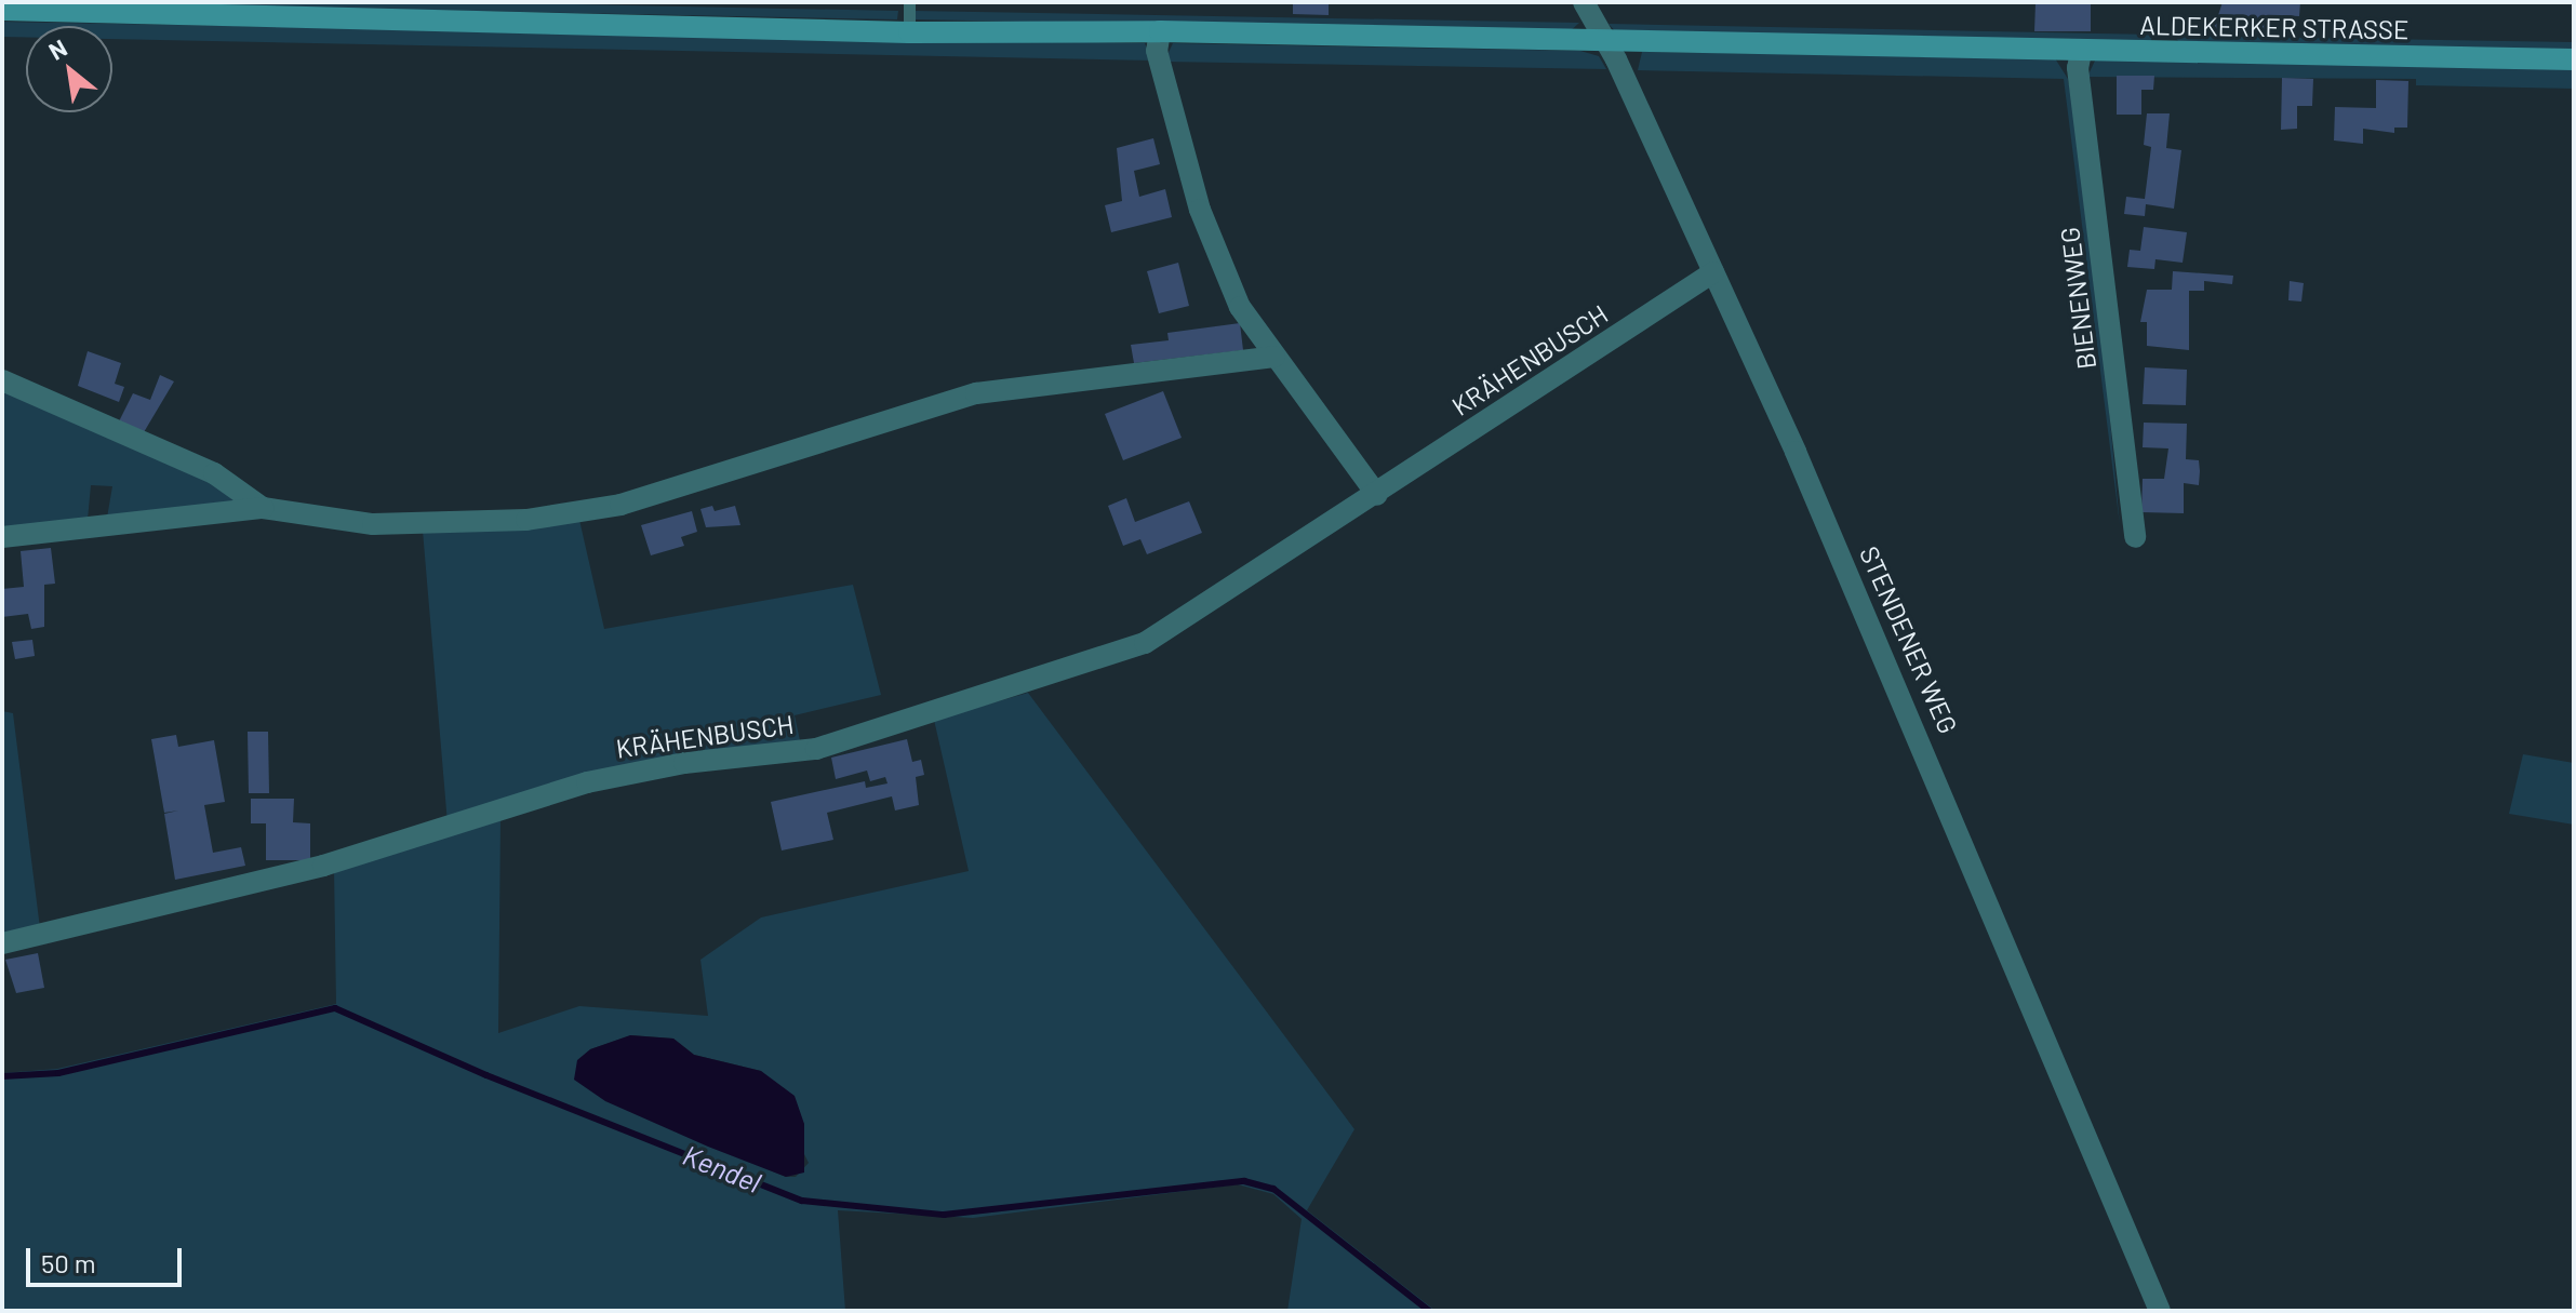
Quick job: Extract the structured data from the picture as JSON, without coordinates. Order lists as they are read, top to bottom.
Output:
{
  "streets": {
    "street": [
      "ALDEKERKER STRASSE",
      "BIENENWEG",
      "KRÄHENBUSCH",
      "STENDENER WEG"
    ]
  },
  "crossings": [
    ["ALDEKERKER STRASSE", "BIENENWEG"],
    ["ALDEKERKER STRASSE", "STENDENER WEG"],
    ["KRÄHENBUSCH", "STENDENER WEG"]
  ],
  "water": ["Kendel"],
  "scale_bar": "50 m",
  "north": "top left"
}
